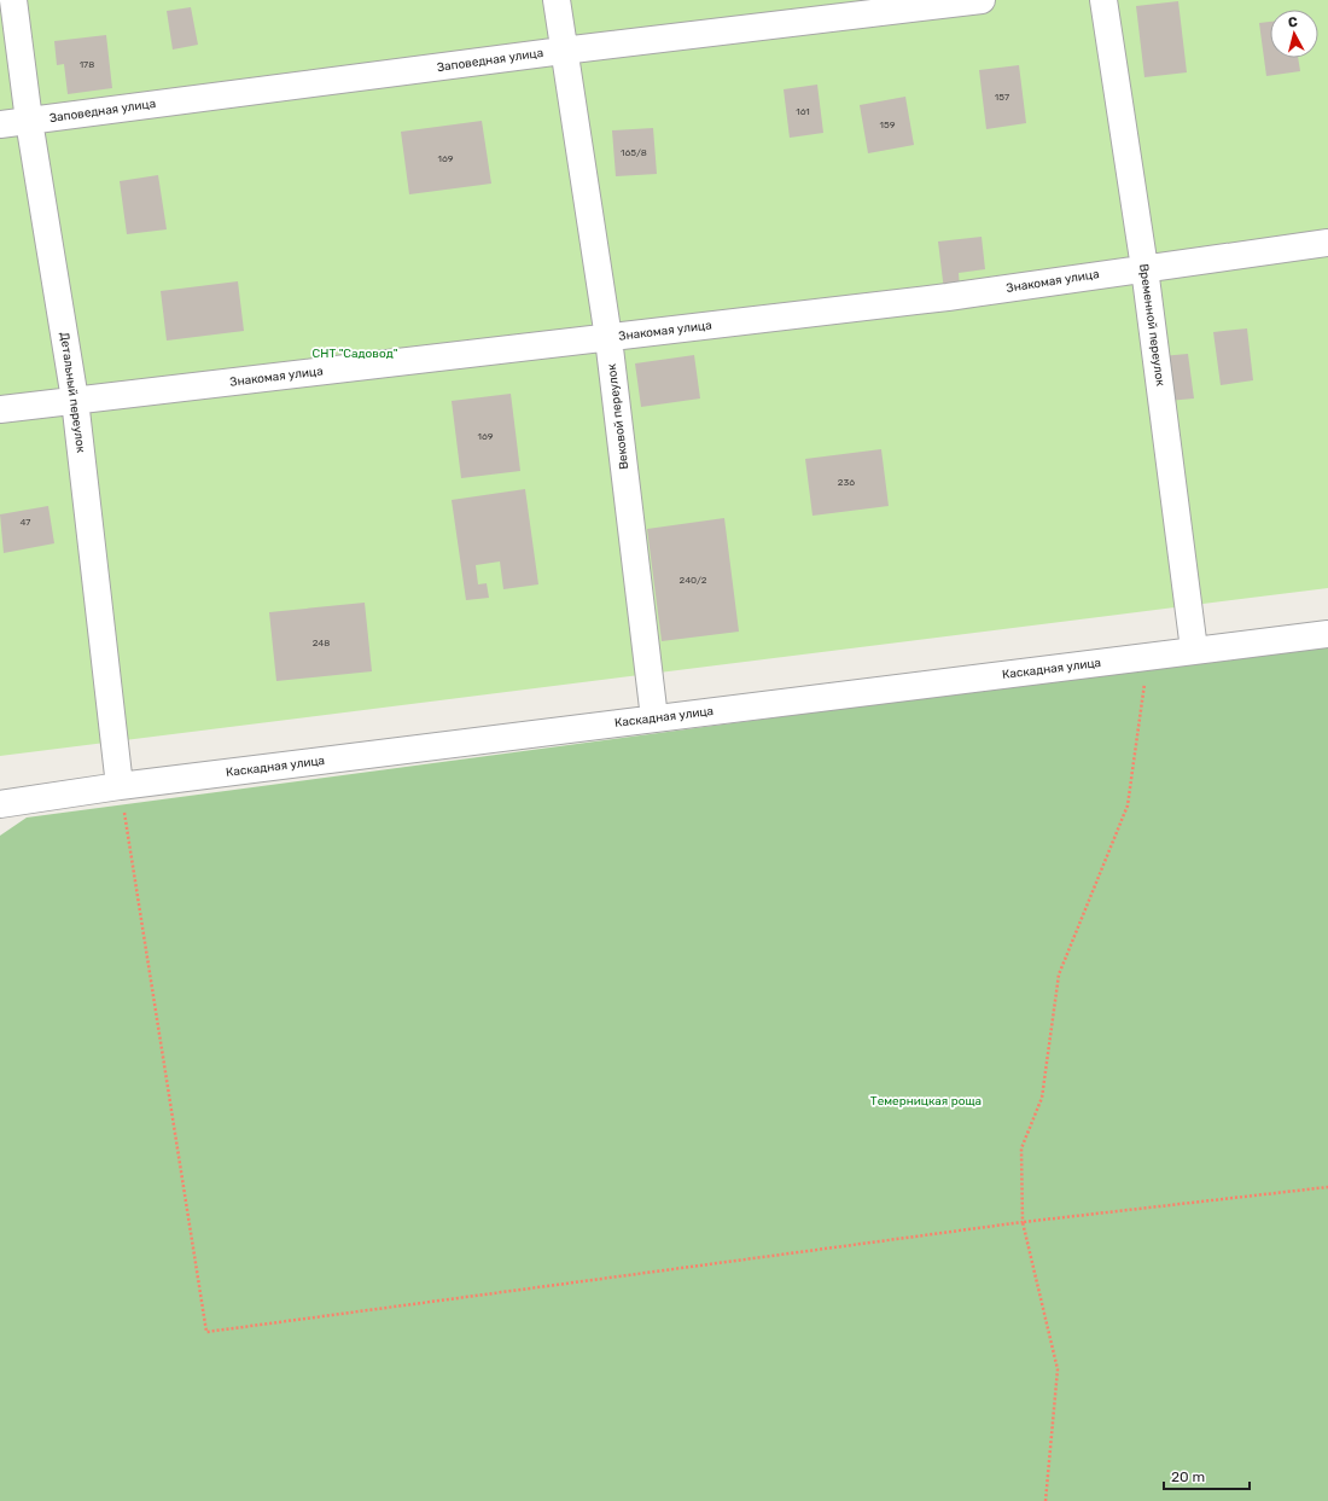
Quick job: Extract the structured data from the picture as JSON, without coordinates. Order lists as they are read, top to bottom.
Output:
{
  "streets": {
    "street": [
      "Заповедная улица",
      "Знакомая улица",
      "Временной переулок",
      "Детальный переулок",
      "Вековой переулок",
      "Каскадная улица"
    ]
  },
  "crossings": [
    ["Заповедная улица", "Детальный переулок"],
    ["Заповедная улица", "Вековой переулок"],
    ["Знакомая улица", "Временной переулок"],
    ["Знакомая улица", "Детальный переулок"],
    ["Знакомая улица", "Вековой переулок"],
    ["Временной переулок", "Каскадная улица"],
    ["Детальный переулок", "Каскадная улица"],
    ["Вековой переулок", "Каскадная улица"]
  ],
  "parks": ["СНТ \"Садовод\"", "Темерницкая роща"],
  "house_numbers": [
    "178",
    "157",
    "161",
    "159",
    "165/8",
    "169",
    "169",
    "236",
    "47",
    "240/2",
    "248"
  ],
  "scale_bar": "20 m",
  "north": "top"
}
